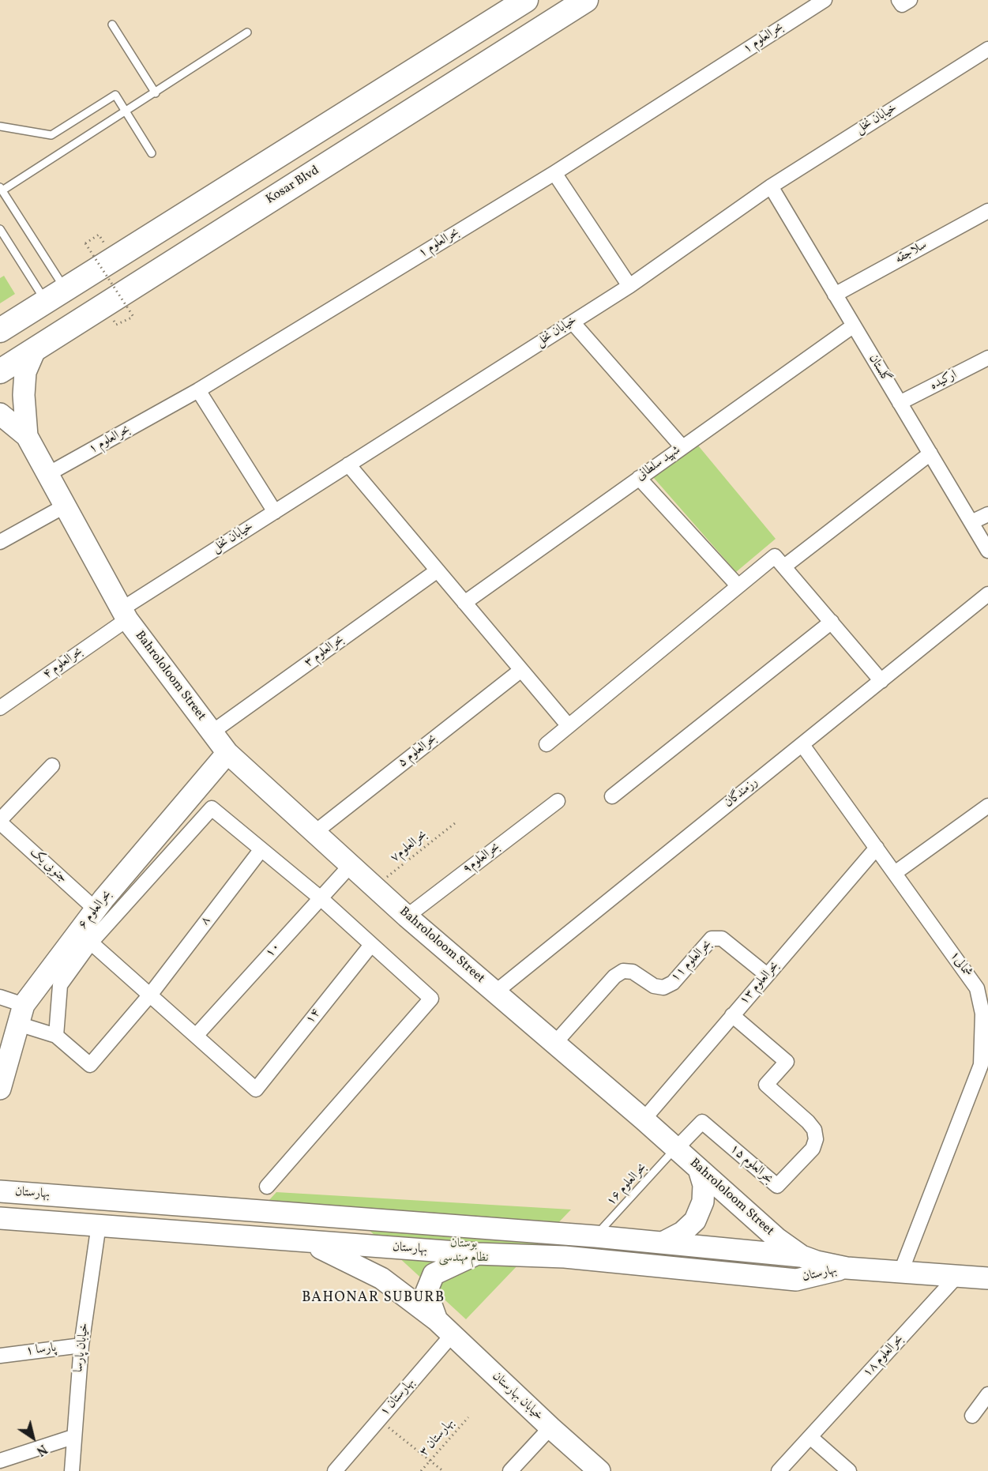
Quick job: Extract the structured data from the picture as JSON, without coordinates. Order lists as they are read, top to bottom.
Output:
{
  "streets": {
    "main road": ["Kosar Blvd"],
    "street": [
      "بحرالعلوم ۱",
      "خیابان نخل",
      "سلاجقه",
      "گلستان",
      "ارکیده",
      "شهید سلطانی",
      "بحرالعلوم ۳",
      "بحرالعلوم ۴",
      "Bahrololoom Street",
      "بحرالعلوم ۵",
      "رزمندگان",
      "بحرالعلوم۹",
      "جنوبی یک",
      "بحرالعلوم ۶",
      "۸",
      "۱۰",
      "بحرالعلوم ۱۱",
      "شمالی۱",
      "بحرالعلوم ۱۳",
      "۱۴",
      "بحرالعلوم ۱۵",
      "بهارستان",
      "خیابان پارسا",
      "پارسا ۱",
      "بحرالعلوم ۱۸",
      "خیابان بهارستان",
      "بهارستان ۱"
    ],
    "lane": ["بحرالعلوم ۱۶"],
    "path": ["بحرالعلوم۷", "بهارستان ۳"]
  },
  "crossings": [
    ["بحرالعلوم ۱", "Bahrololoom Street"],
    ["خیابان نخل", "گلستان"],
    ["خیابان نخل", "بحرالعلوم ۴"],
    ["خیابان نخل", "Bahrololoom Street"],
    ["سلاجقه", "گلستان"],
    ["گلستان", "ارکیده"],
    ["گلستان", "شهید سلطانی"],
    ["بحرالعلوم ۳", "Bahrololoom Street"],
    ["بحرالعلوم ۴", "Bahrololoom Street"],
    ["Bahrololoom Street", "بحرالعلوم ۵"],
    ["Bahrololoom Street", "رزمندگان"],
    ["Bahrololoom Street", "بحرالعلوم۷"],
    ["Bahrololoom Street", "بحرالعلوم۹"],
    ["Bahrololoom Street", "بحرالعلوم ۶"],
    ["Bahrololoom Street", "۱۰"],
    ["Bahrololoom Street", "بحرالعلوم ۱۱"],
    ["Bahrololoom Street", "شمالی۱"],
    ["Bahrololoom Street", "بحرالعلوم ۱۳"],
    ["Bahrololoom Street", "بحرالعلوم ۱۵"],
    ["Bahrololoom Street", "بحرالعلوم ۱۶"],
    ["Bahrololoom Street", "بهارستان"],
    ["Bahrololoom Street", "بحرالعلوم ۱۸"],
    ["رزمندگان", "شمالی۱"],
    ["جنوبی یک", "بحرالعلوم ۶"],
    ["۱۰", "۱۴"],
    ["بحرالعلوم ۱۱", "بحرالعلوم ۱۳"],
    ["شمالی۱", "بحرالعلوم ۱۳"],
    ["بحرالعلوم ۱۳", "بحرالعلوم ۱۵"],
    ["بحرالعلوم ۱۵", "بحرالعلوم ۱۶"],
    ["بحرالعلوم ۱۶", "بهارستان"],
    ["بهارستان", "خیابان پارسا"],
    ["بهارستان", "خیابان بهارستان"],
    ["خیابان پارسا", "پارسا ۱"],
    ["خیابان بهارستان", "بهارستان ۱"]
  ],
  "districts": ["BAHONAR SUBURB"],
  "parks": ["بوستان نظام مهندسی"],
  "north": "bottom right"
}
